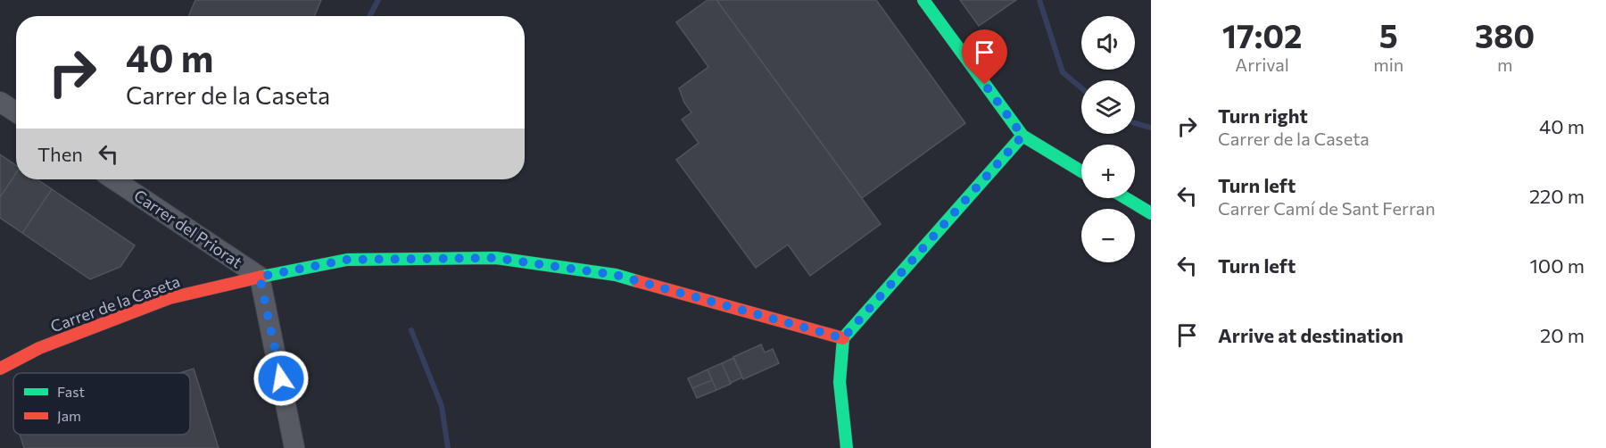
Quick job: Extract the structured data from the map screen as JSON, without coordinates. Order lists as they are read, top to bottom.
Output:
{
  "streets": {
    "street": ["Carrer del Priorat", "Carrer de la Caseta"]
  },
  "crossings": [
    ["Carrer del Priorat", "Carrer de la Caseta"]
  ],
  "legend": ["Fast", "Jam"],
  "page": {
    "eta": [
      "17:02",
      "Arrival",
      "5",
      "min",
      "380",
      "m"
    ],
    "map_buttons": ["+", "−"],
    "turn": ["40 m", "Carrer de la Caseta"],
    "list": [
      {
        "name": "Turn right",
        "note": "Carrer de la Caseta",
        "value": "40 m"
      },
      {
        "name": "Turn left",
        "note": "Carrer Camí de Sant Ferran",
        "value": "220 m"
      },
      {
        "name": "Turn left",
        "value": "100 m"
      },
      {
        "name": "Arrive at destination",
        "value": "20 m"
      }
    ],
    "then": "Then"
  }
}
